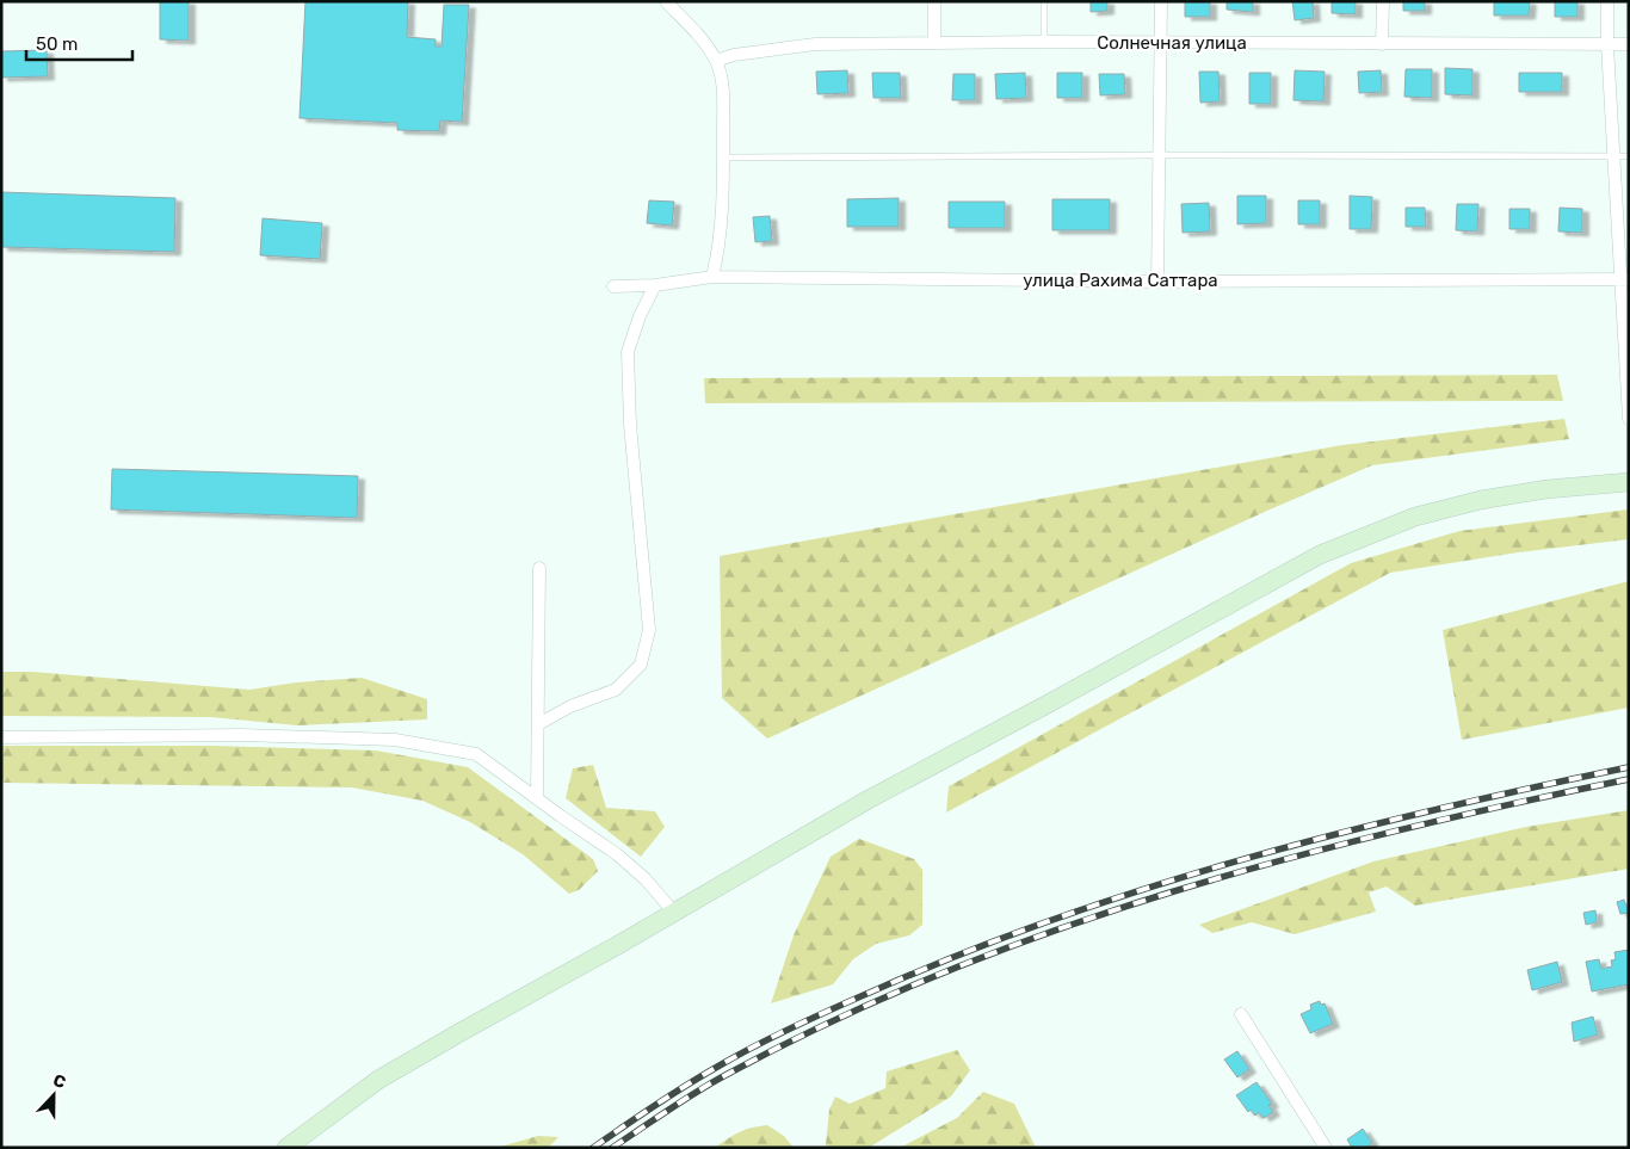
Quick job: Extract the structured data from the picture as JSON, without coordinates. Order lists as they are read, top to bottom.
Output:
{
  "streets": {
    "street": ["Солнечная улица", "улица Рахима Саттара"]
  },
  "scale_bar": "50 m",
  "north": "top"
}
